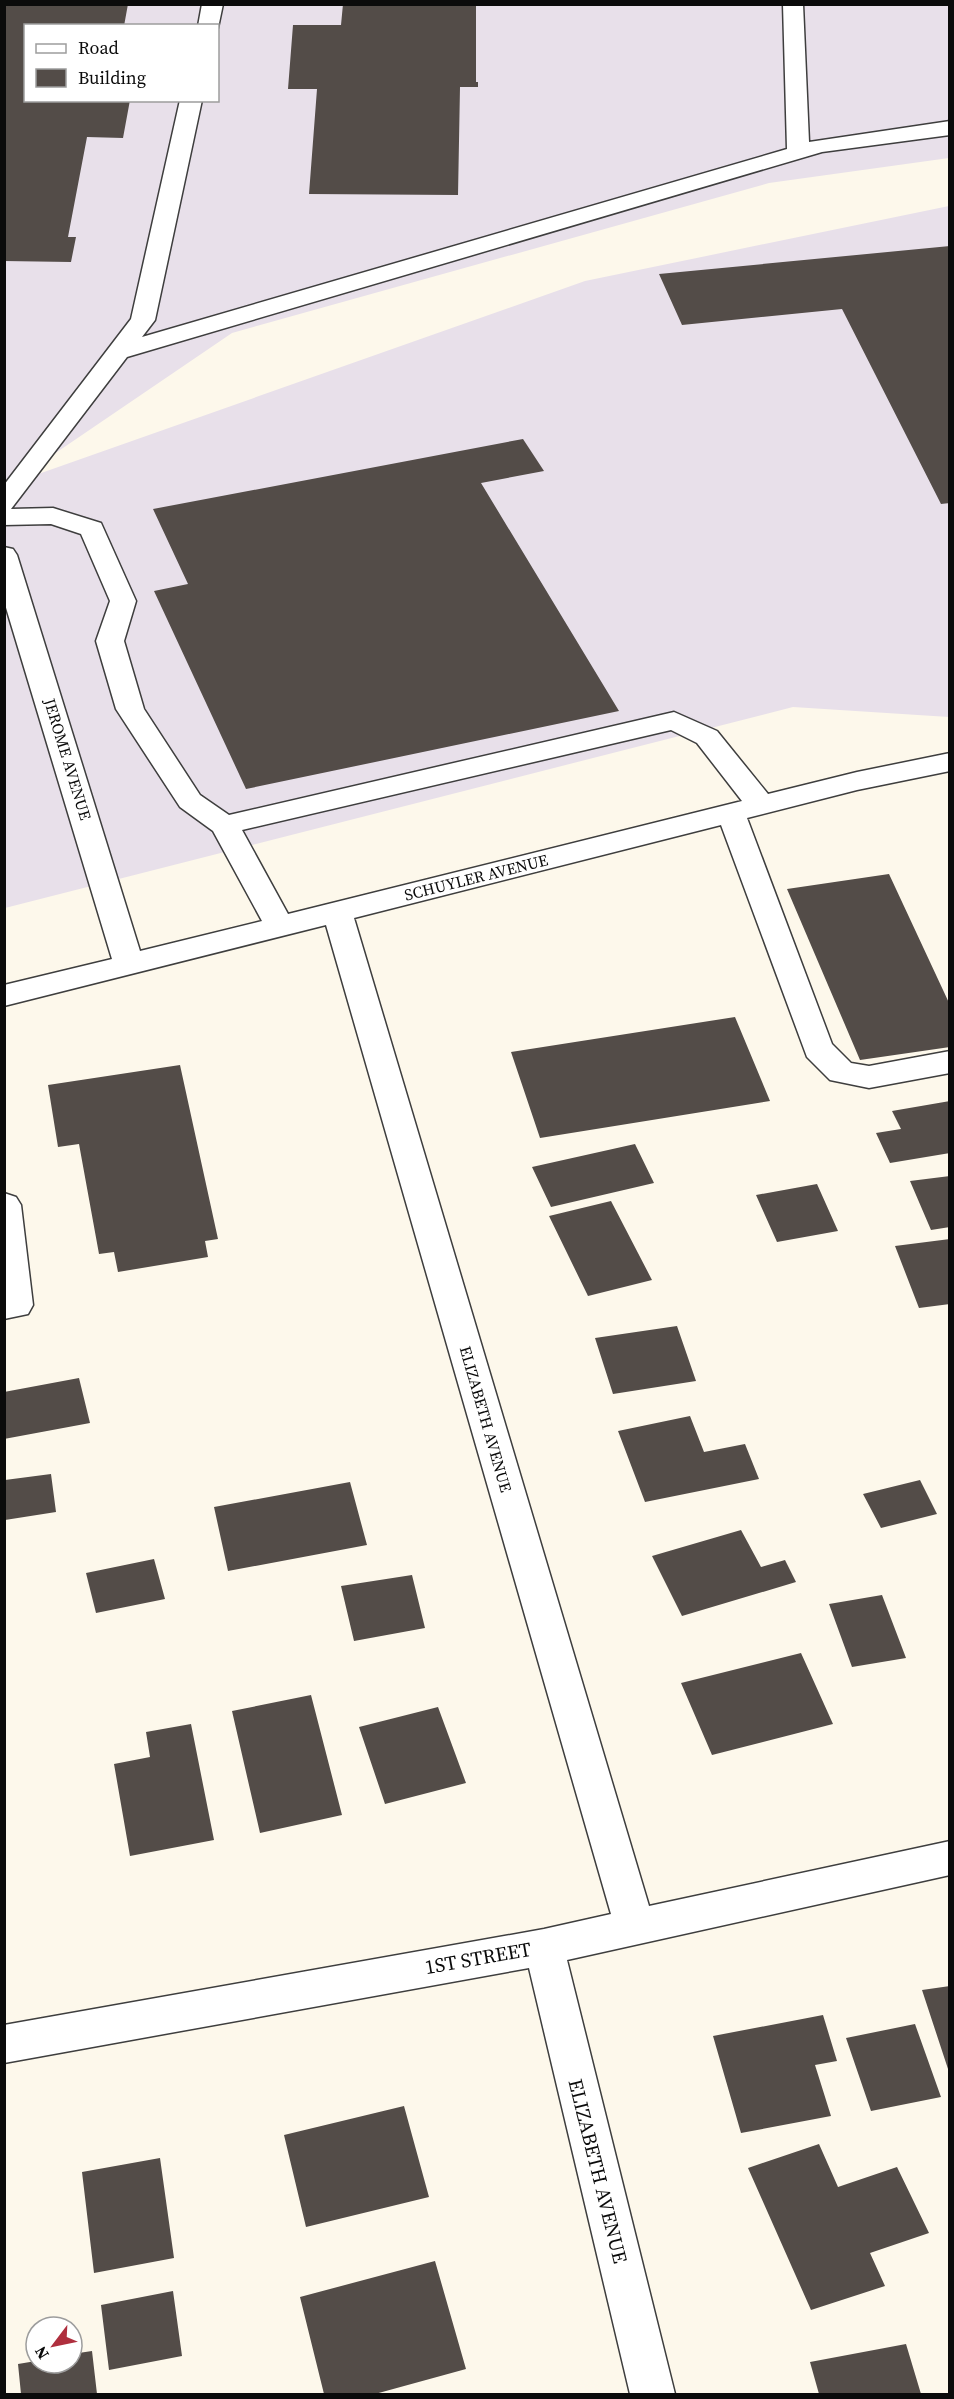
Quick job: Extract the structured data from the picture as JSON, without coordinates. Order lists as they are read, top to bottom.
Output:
{
  "streets": {
    "street": [
      "JEROME AVENUE",
      "SCHUYLER AVENUE",
      "ELIZABETH AVENUE",
      "1ST STREET"
    ]
  },
  "crossings": [
    ["JEROME AVENUE", "SCHUYLER AVENUE"],
    ["SCHUYLER AVENUE", "ELIZABETH AVENUE"],
    ["ELIZABETH AVENUE", "1ST STREET"]
  ],
  "legend": ["Road", "Building"],
  "north": "bottom left"
}
